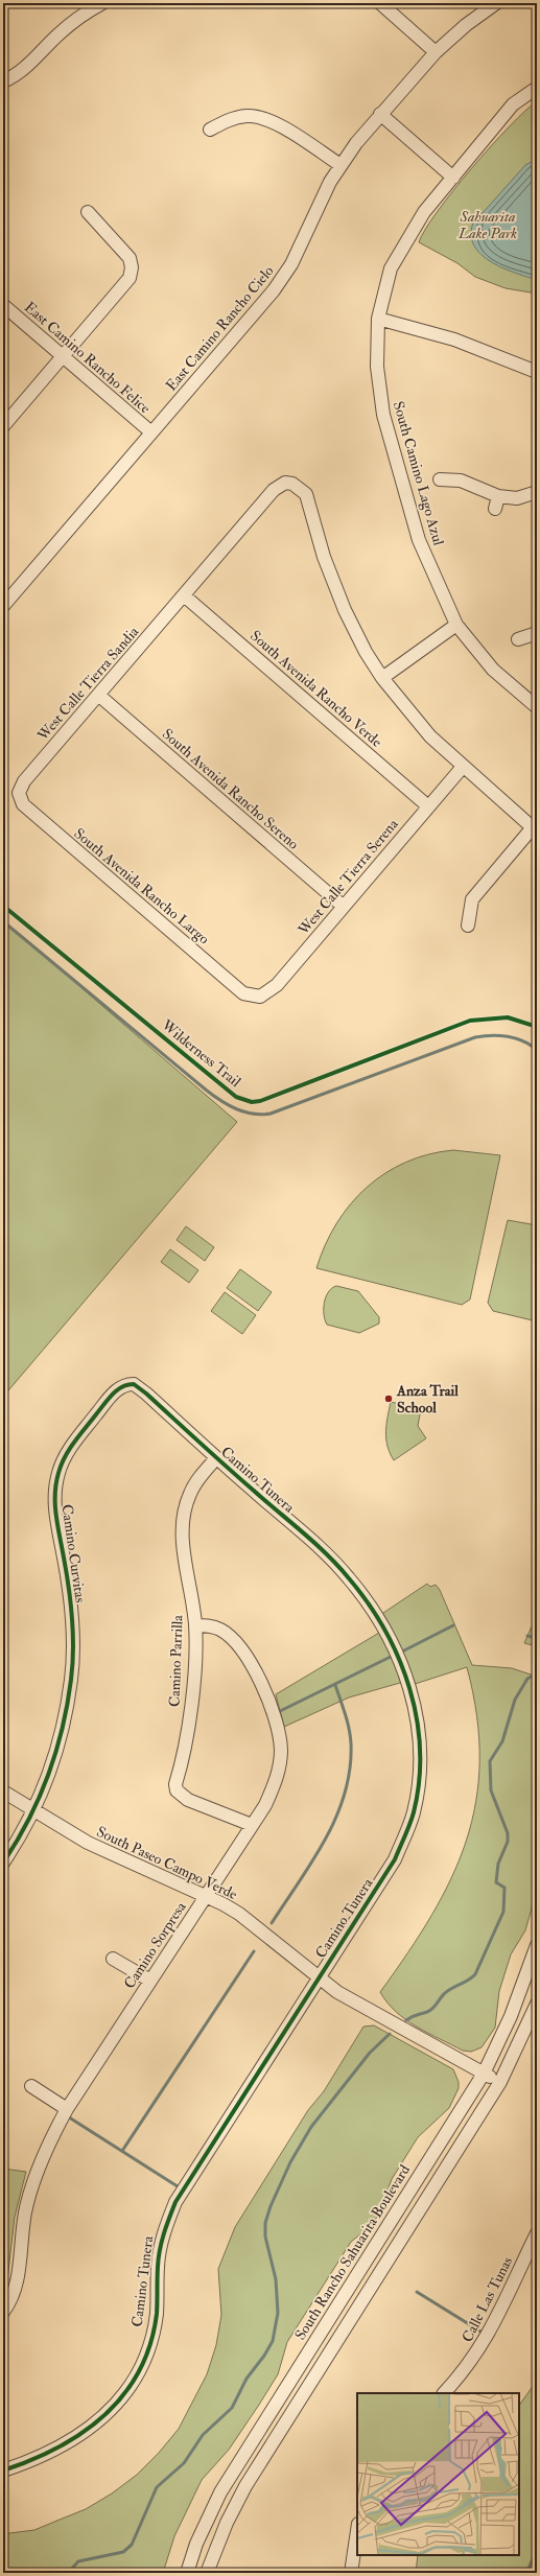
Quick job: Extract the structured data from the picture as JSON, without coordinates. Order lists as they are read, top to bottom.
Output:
{
  "streets": {
    "street": [
      "East Camino Rancho Cielo",
      "East Camino Rancho Felice",
      "South Camino Lago Azul",
      "West Calle Tierra Sandia",
      "South Avenida Rancho Verde",
      "South Avenida Rancho Sereno",
      "West Calle Tierra Serena",
      "South Avenida Rancho Largo",
      "Camino Tunera",
      "Camino Curvitas",
      "Camino Parrilla",
      "South Paseo Campo Verde",
      "Camino Sorpresa",
      "South Rancho Sahuarita Boulevard",
      "Calle Las Tunas"
    ],
    "cycle path": ["Wilderness Trail"]
  },
  "crossings": [
    ["East Camino Rancho Cielo", "East Camino Rancho Felice"],
    ["West Calle Tierra Sandia", "South Avenida Rancho Verde"],
    ["West Calle Tierra Sandia", "South Avenida Rancho Sereno"],
    ["West Calle Tierra Sandia", "South Avenida Rancho Largo"],
    ["South Avenida Rancho Verde", "West Calle Tierra Serena"],
    ["South Avenida Rancho Sereno", "West Calle Tierra Serena"],
    ["West Calle Tierra Serena", "South Avenida Rancho Largo"],
    ["Camino Tunera", "Camino Curvitas"],
    ["Camino Tunera", "Camino Parrilla"],
    ["Camino Tunera", "South Paseo Campo Verde"],
    ["Camino Curvitas", "South Paseo Campo Verde"],
    ["Camino Parrilla", "Camino Sorpresa"],
    ["South Paseo Campo Verde", "Camino Sorpresa"],
    ["South Paseo Campo Verde", "South Rancho Sahuarita Boulevard"]
  ],
  "parks": ["Sahuarita Lake Park"],
  "places": ["Anza Trail School"]
}
